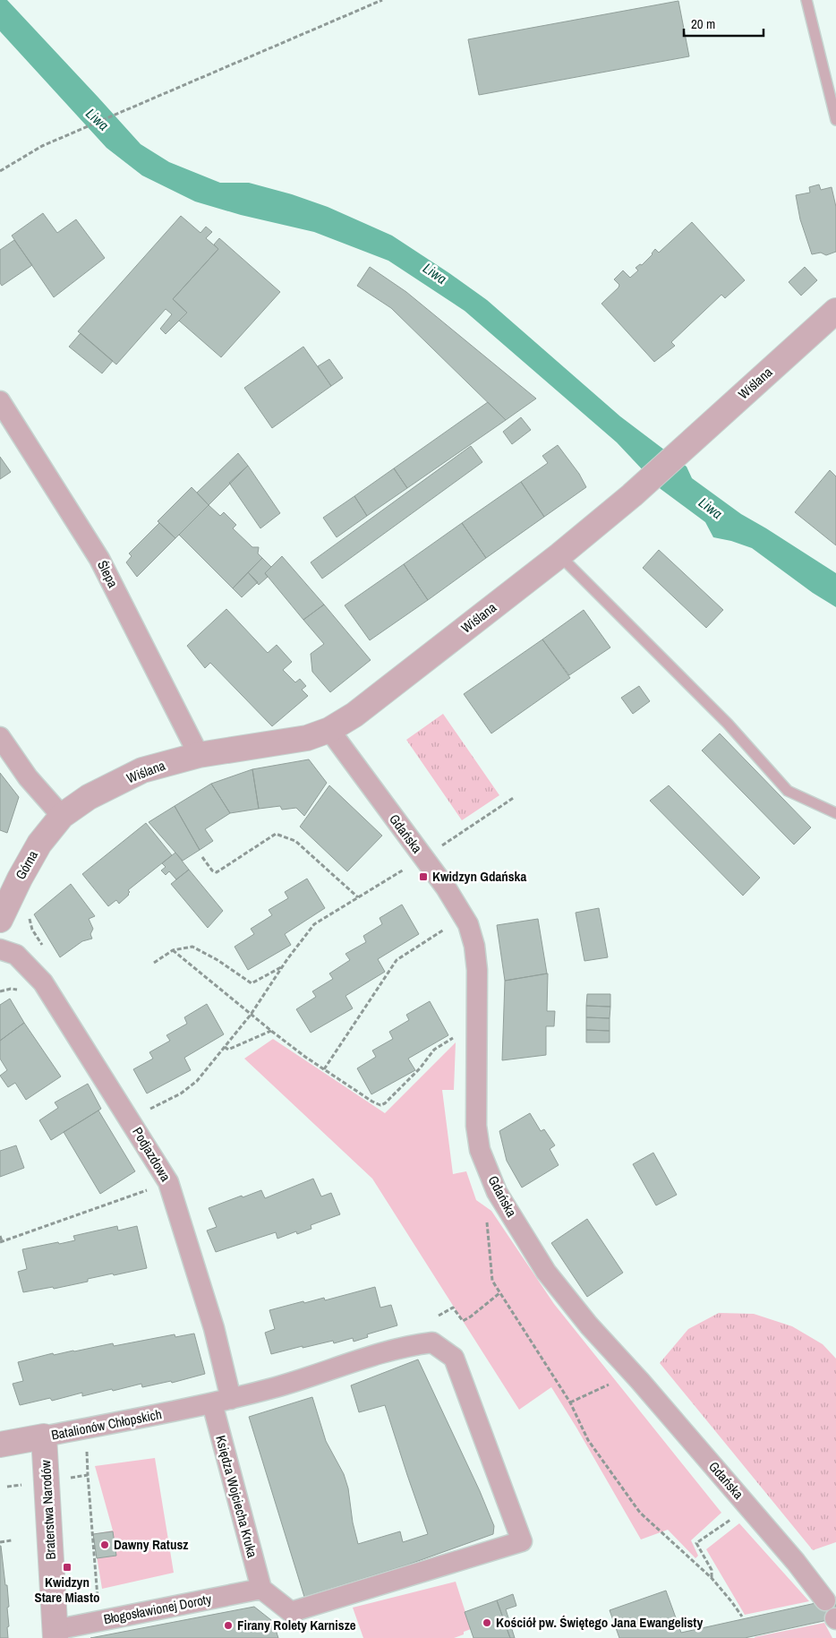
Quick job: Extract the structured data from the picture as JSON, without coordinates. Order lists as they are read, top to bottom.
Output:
{
  "streets": {
    "street": [
      "Wiślana",
      "Ślepa",
      "Gdańska",
      "Górna",
      "Podjazdowa",
      "Batalionów Chłopskich",
      "Księdza Wojciecha Kruka",
      "Braterstwa Narodów",
      "Błogosławionej Doroty"
    ]
  },
  "crossings": [
    ["Wiślana", "Ślepa"],
    ["Wiślana", "Gdańska"],
    ["Wiślana", "Górna"],
    ["Podjazdowa", "Batalionów Chłopskich"],
    ["Podjazdowa", "Księdza Wojciecha Kruka"],
    ["Batalionów Chłopskich", "Księdza Wojciecha Kruka"],
    ["Batalionów Chłopskich", "Braterstwa Narodów"],
    ["Batalionów Chłopskich", "Błogosławionej Doroty"],
    ["Księdza Wojciecha Kruka", "Błogosławionej Doroty"],
    ["Braterstwa Narodów", "Błogosławionej Doroty"]
  ],
  "water": ["Liwa"],
  "places": {
    "transit": ["Kwidzyn Gdańska", "Kwidzyn Stare Miasto"],
    "other": ["Dawny Ratusz", "Kościół pw. Świętego Jana Ewangelisty", "Firany Rolety Karnisze"]
  },
  "scale_bar": "20 m"
}
